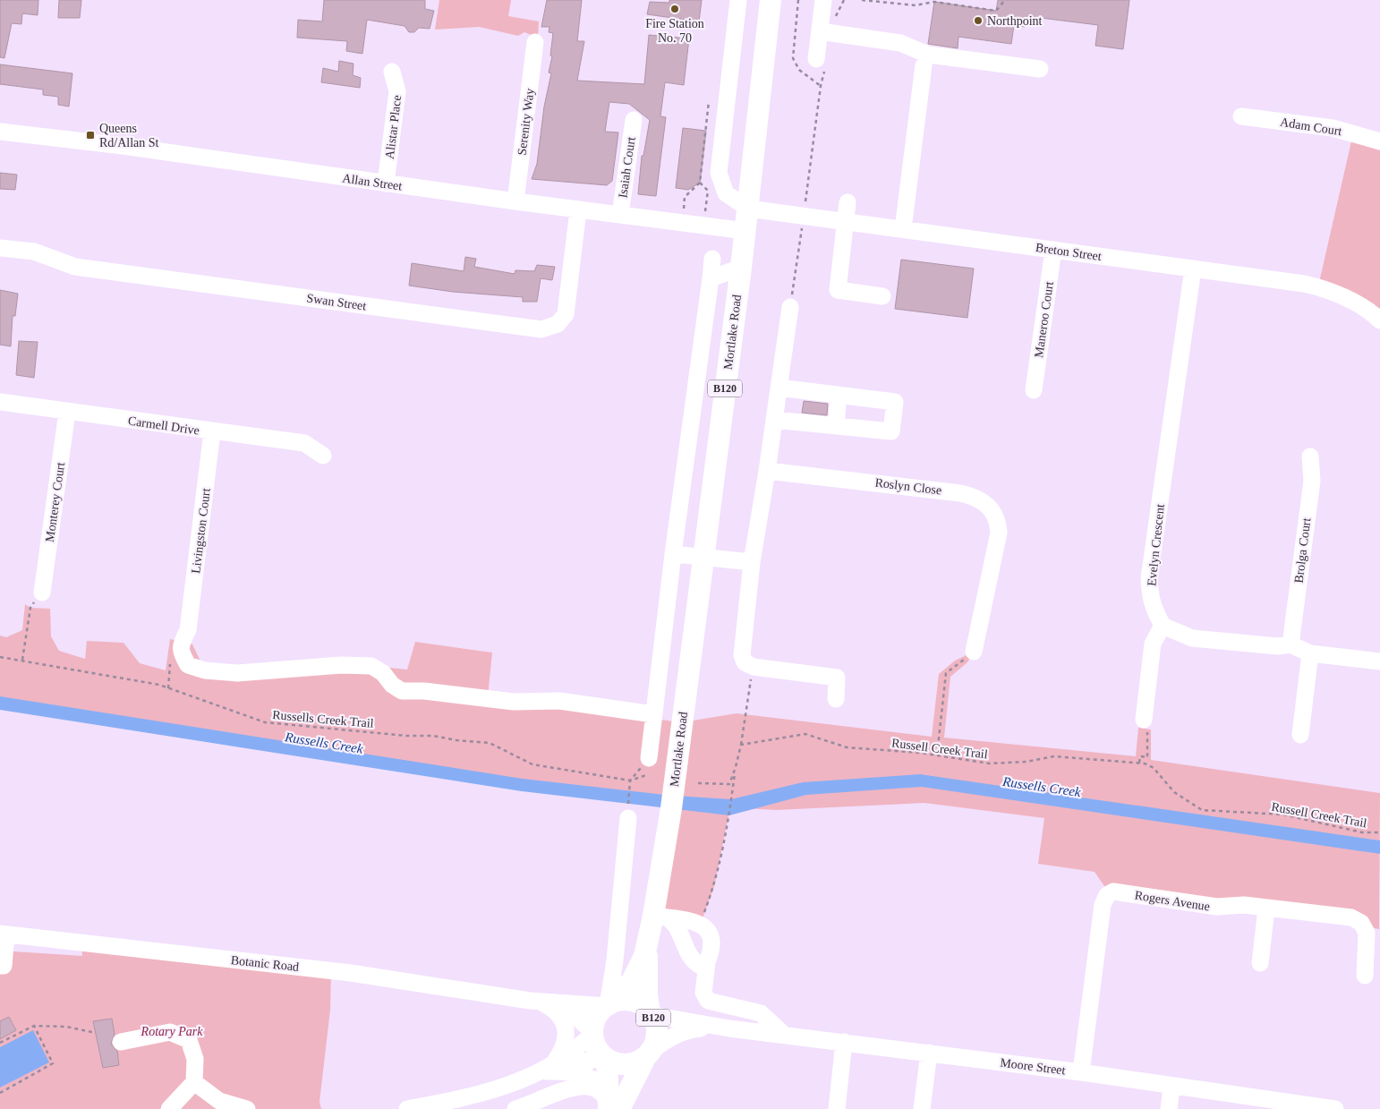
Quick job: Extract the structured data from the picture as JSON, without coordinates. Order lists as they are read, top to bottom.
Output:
{
  "streets": {
    "main road": ["Mortlake Road", "B120"],
    "street": [
      "Serenity Way",
      "Adam Court",
      "Alistar Place",
      "Isaiah Court",
      "Allan Street",
      "Breton Street",
      "Swan Street",
      "Maneroo Court",
      "Carmell Drive",
      "Roslyn Close",
      "Monterey Court",
      "Livingston Court",
      "Evelyn Crescent",
      "Brolga Court",
      "Rogers Avenue",
      "Botanic Road",
      "Moore Street"
    ],
    "path": ["Russells Creek Trail", "Russell Creek Trail"]
  },
  "crossings": [
    ["Serenity Way", "Allan Street"],
    ["Alistar Place", "Allan Street"],
    ["Isaiah Court", "Allan Street"],
    ["Allan Street", "Swan Street"],
    ["Allan Street", "Mortlake Road"],
    ["Breton Street", "Maneroo Court"],
    ["Breton Street", "Mortlake Road"],
    ["Breton Street", "Evelyn Crescent"],
    ["Mortlake Road", "B120"],
    ["Mortlake Road", "Botanic Road"],
    ["Mortlake Road", "Moore Street"],
    ["B120", "Botanic Road"],
    ["B120", "Moore Street"],
    ["Carmell Drive", "Monterey Court"],
    ["Carmell Drive", "Livingston Court"],
    ["Rogers Avenue", "Moore Street"],
    ["Botanic Road", "Moore Street"]
  ],
  "water": ["Russells Creek"],
  "parks": ["Rotary Park"],
  "places": {
    "other": ["Fire Station No. 70", "Northpoint"],
    "transit": ["Queens Rd/Allan St"]
  }
}
